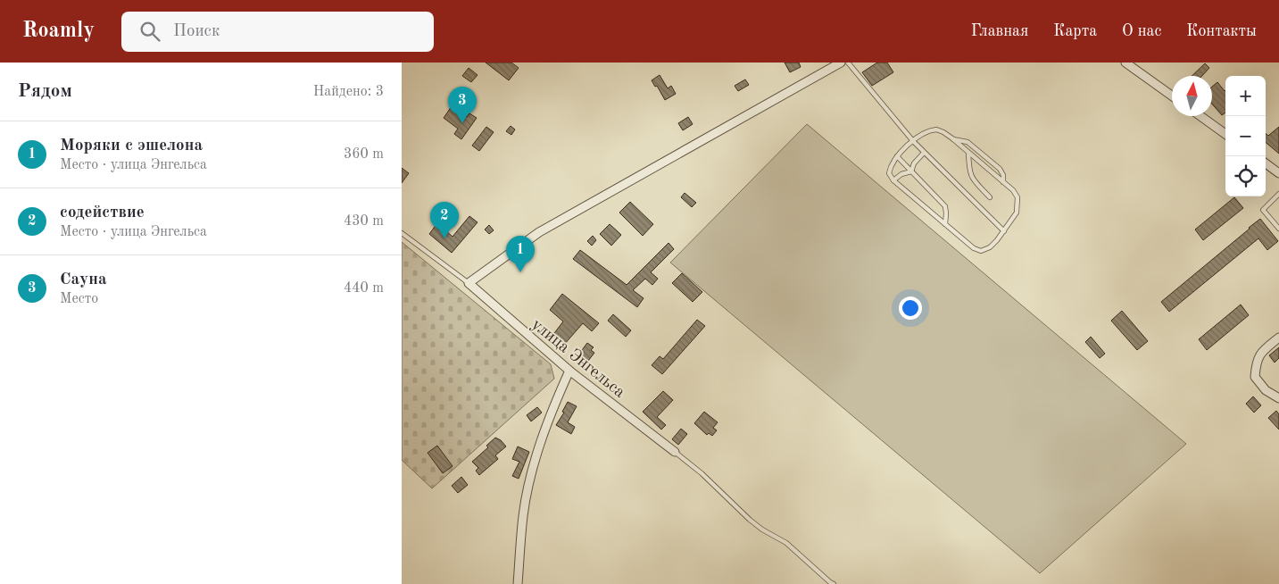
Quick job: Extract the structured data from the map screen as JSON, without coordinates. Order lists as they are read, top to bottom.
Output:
{
  "streets": {
    "street": ["улица Энгельса"]
  },
  "north": "top",
  "page": {
    "header": "Roamly",
    "search": "Поиск",
    "nav": [
      "Главная",
      "Карта",
      "О нас",
      "Контакты"
    ],
    "heading": ["Рядом", "Найдено: 3"],
    "map_buttons": ["+", "−"],
    "pins": ["3", "2", "1"],
    "list": [
      {
        "mark": "1",
        "name": "Моряки с эшелона",
        "note": "Место · улица Энгельса",
        "value": "360 m"
      },
      {
        "mark": "2",
        "name": "содействие",
        "note": "Место · улица Энгельса",
        "value": "430 m"
      },
      {
        "mark": "3",
        "name": "Сауна",
        "note": "Место",
        "value": "440 m"
      }
    ]
  }
}
